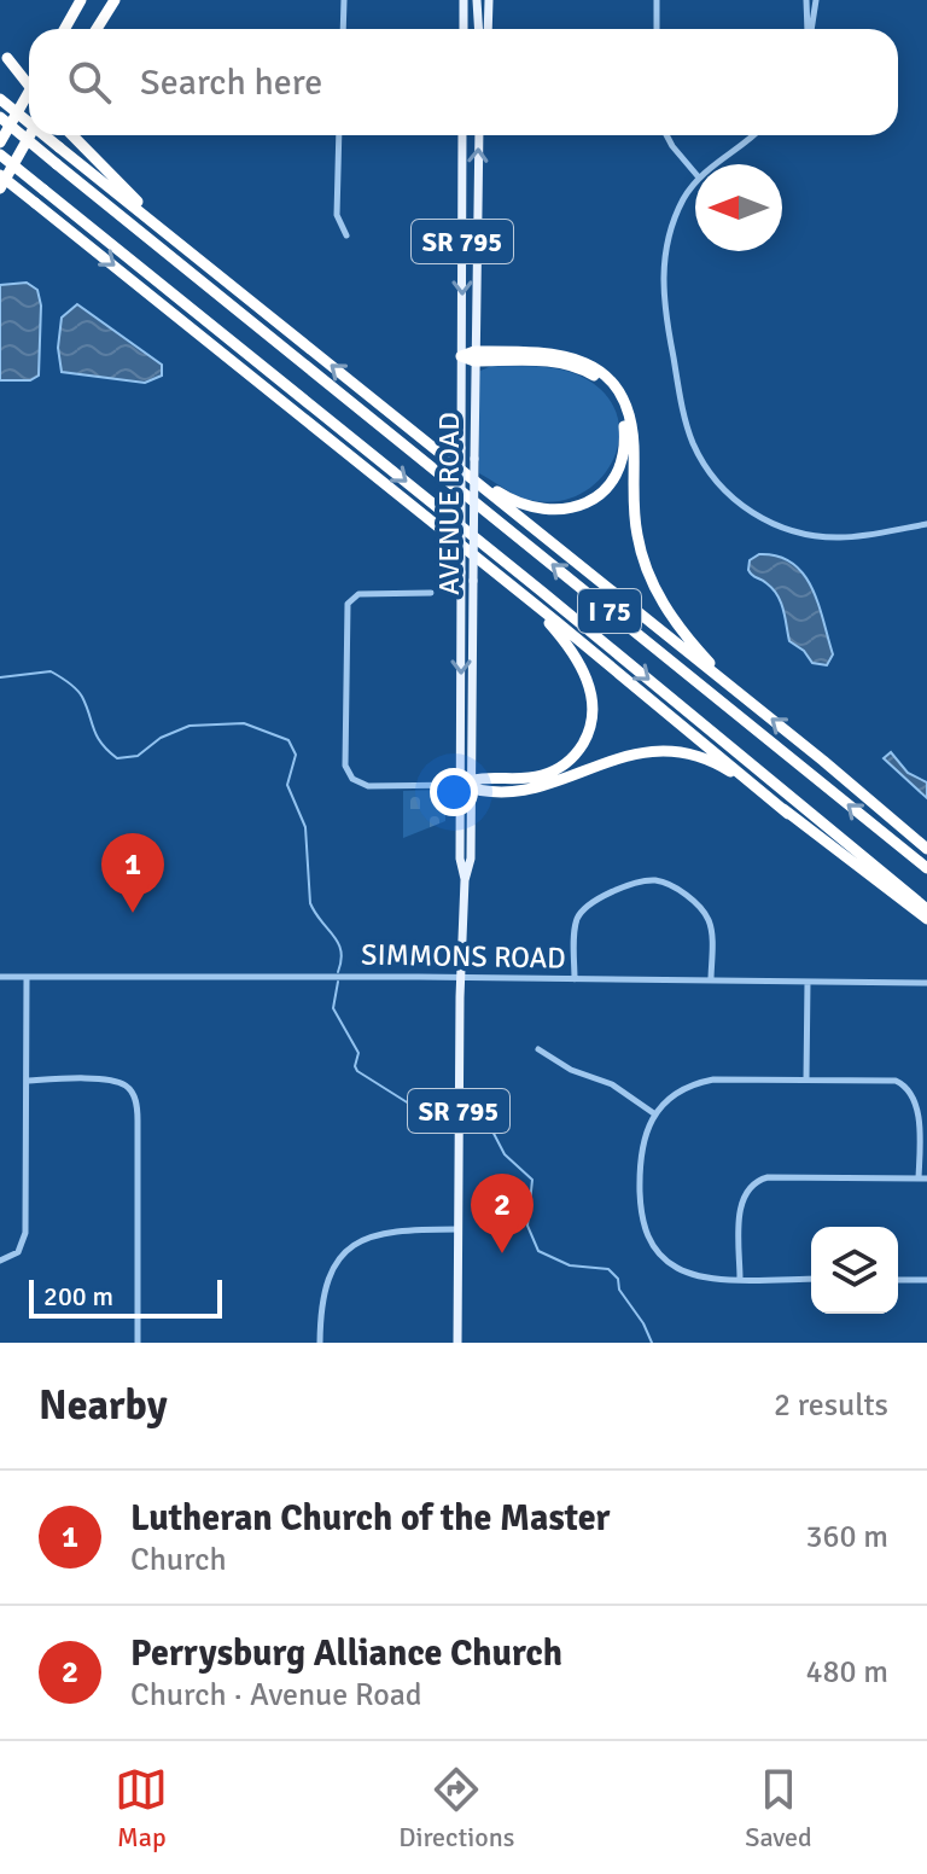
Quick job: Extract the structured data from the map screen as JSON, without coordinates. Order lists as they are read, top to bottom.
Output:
{
  "streets": {
    "highway": ["I 75"],
    "main road": ["SR 795", "AVENUE ROAD"],
    "street": ["SIMMONS ROAD"]
  },
  "crossings": [
    ["AVENUE ROAD", "SIMMONS ROAD"]
  ],
  "scale_bar": "200 m",
  "north": "left",
  "page": {
    "search": "Search here",
    "pins": ["1", "2"],
    "scale": "200 m",
    "heading": ["Nearby", "2 results"],
    "list": [
      {
        "mark": "1",
        "name": "Lutheran Church of the Master",
        "note": "Church",
        "value": "360 m"
      },
      {
        "mark": "2",
        "name": "Perrysburg Alliance Church",
        "note": "Church · Avenue Road",
        "value": "480 m"
      }
    ],
    "nav": ["Map", "Directions", "Saved"]
  }
}
